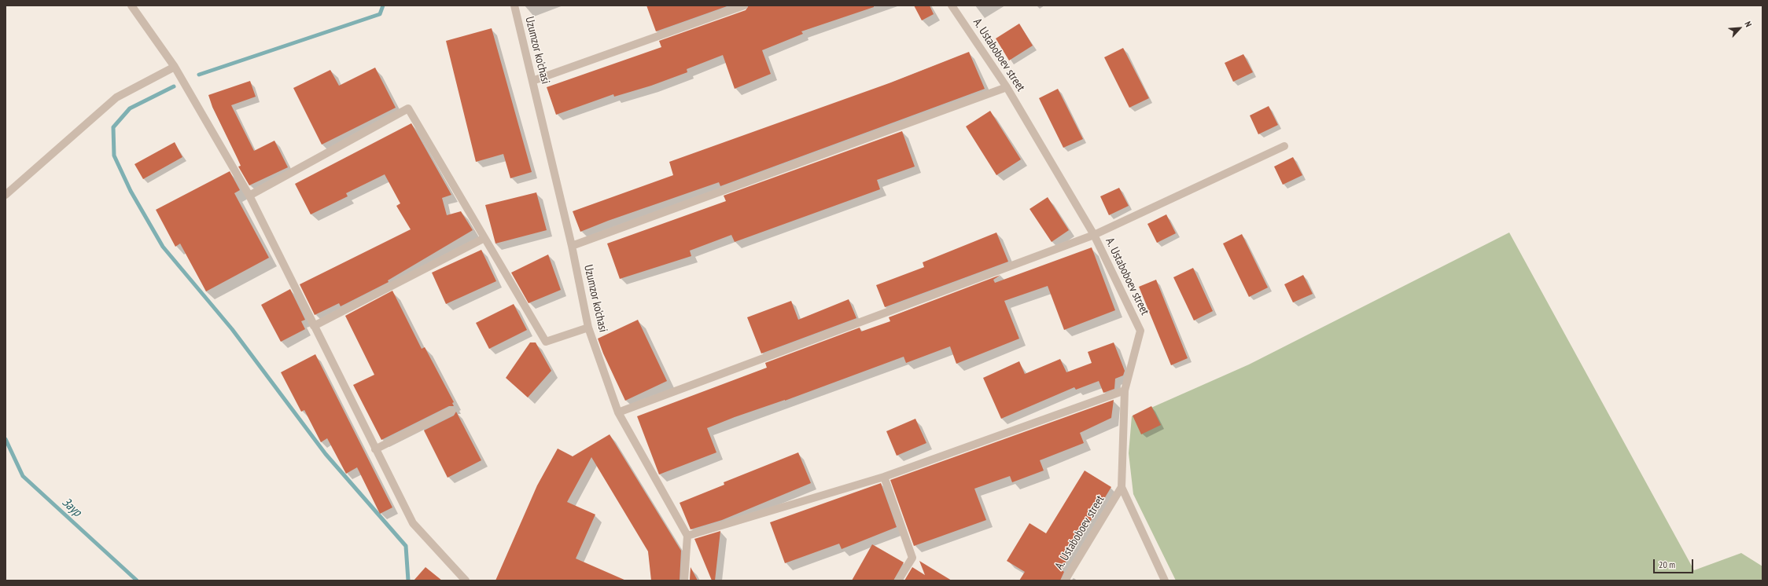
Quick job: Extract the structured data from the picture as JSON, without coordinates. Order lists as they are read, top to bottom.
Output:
{
  "streets": {
    "street": ["Uzumzor ko'chasi", "A. Ustaboboev street"]
  },
  "water": ["Заур"],
  "scale_bar": "20 m",
  "north": "top right"
}
